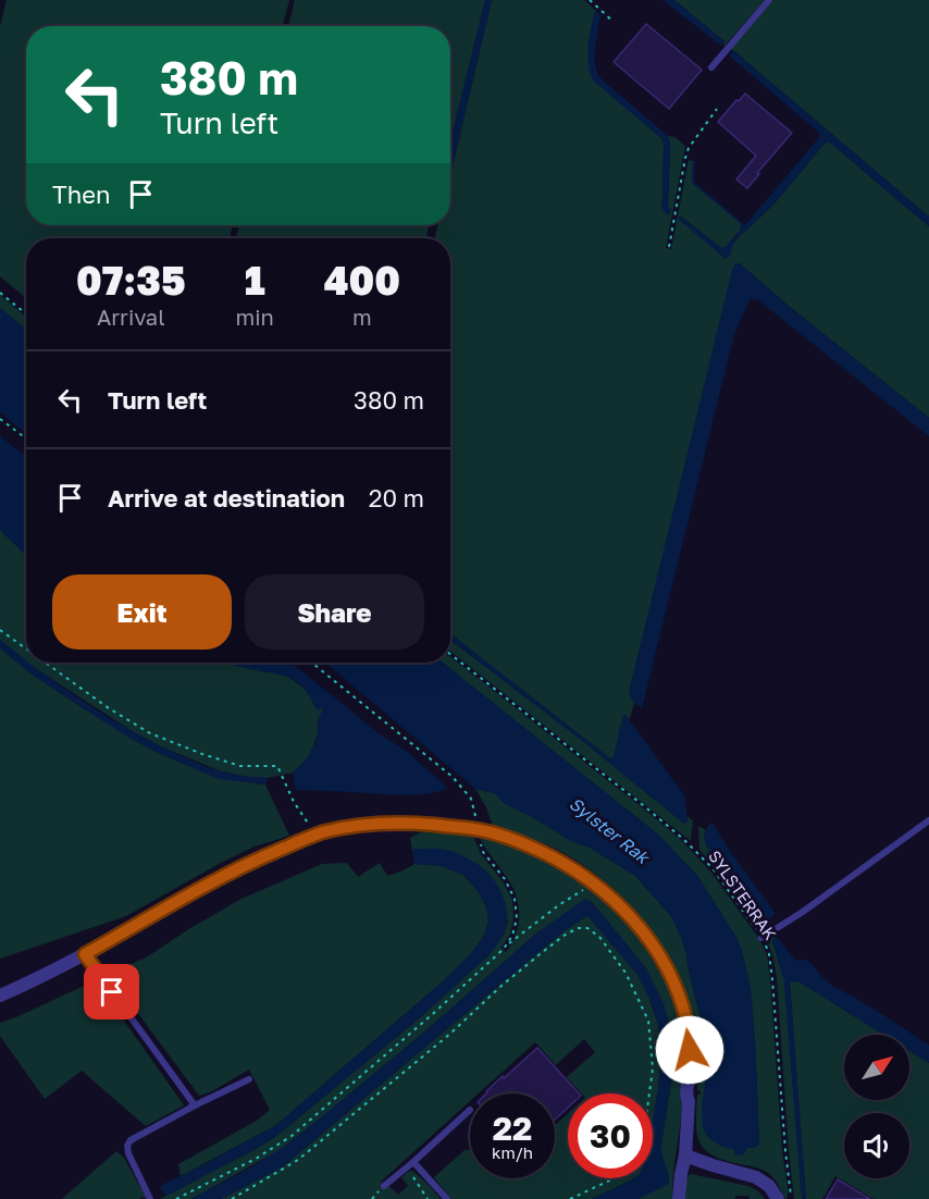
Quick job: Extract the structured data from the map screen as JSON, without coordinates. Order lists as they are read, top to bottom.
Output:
{
  "streets": {
    "path": ["SYLSTERRAK"]
  },
  "water": ["Sylster Rak"],
  "north": "top right",
  "page": {
    "turn": ["380 m", "Turn left"],
    "then": "Then",
    "eta": [
      "07:35",
      "Arrival",
      "1",
      "min",
      "400",
      "m"
    ],
    "list": [
      {
        "name": "Turn left",
        "value": "380 m"
      },
      {
        "name": "Arrive at destination",
        "value": "20 m"
      }
    ],
    "buttons": ["Exit", "Share"],
    "speed": "22 km/h",
    "limit": "30"
  }
}
